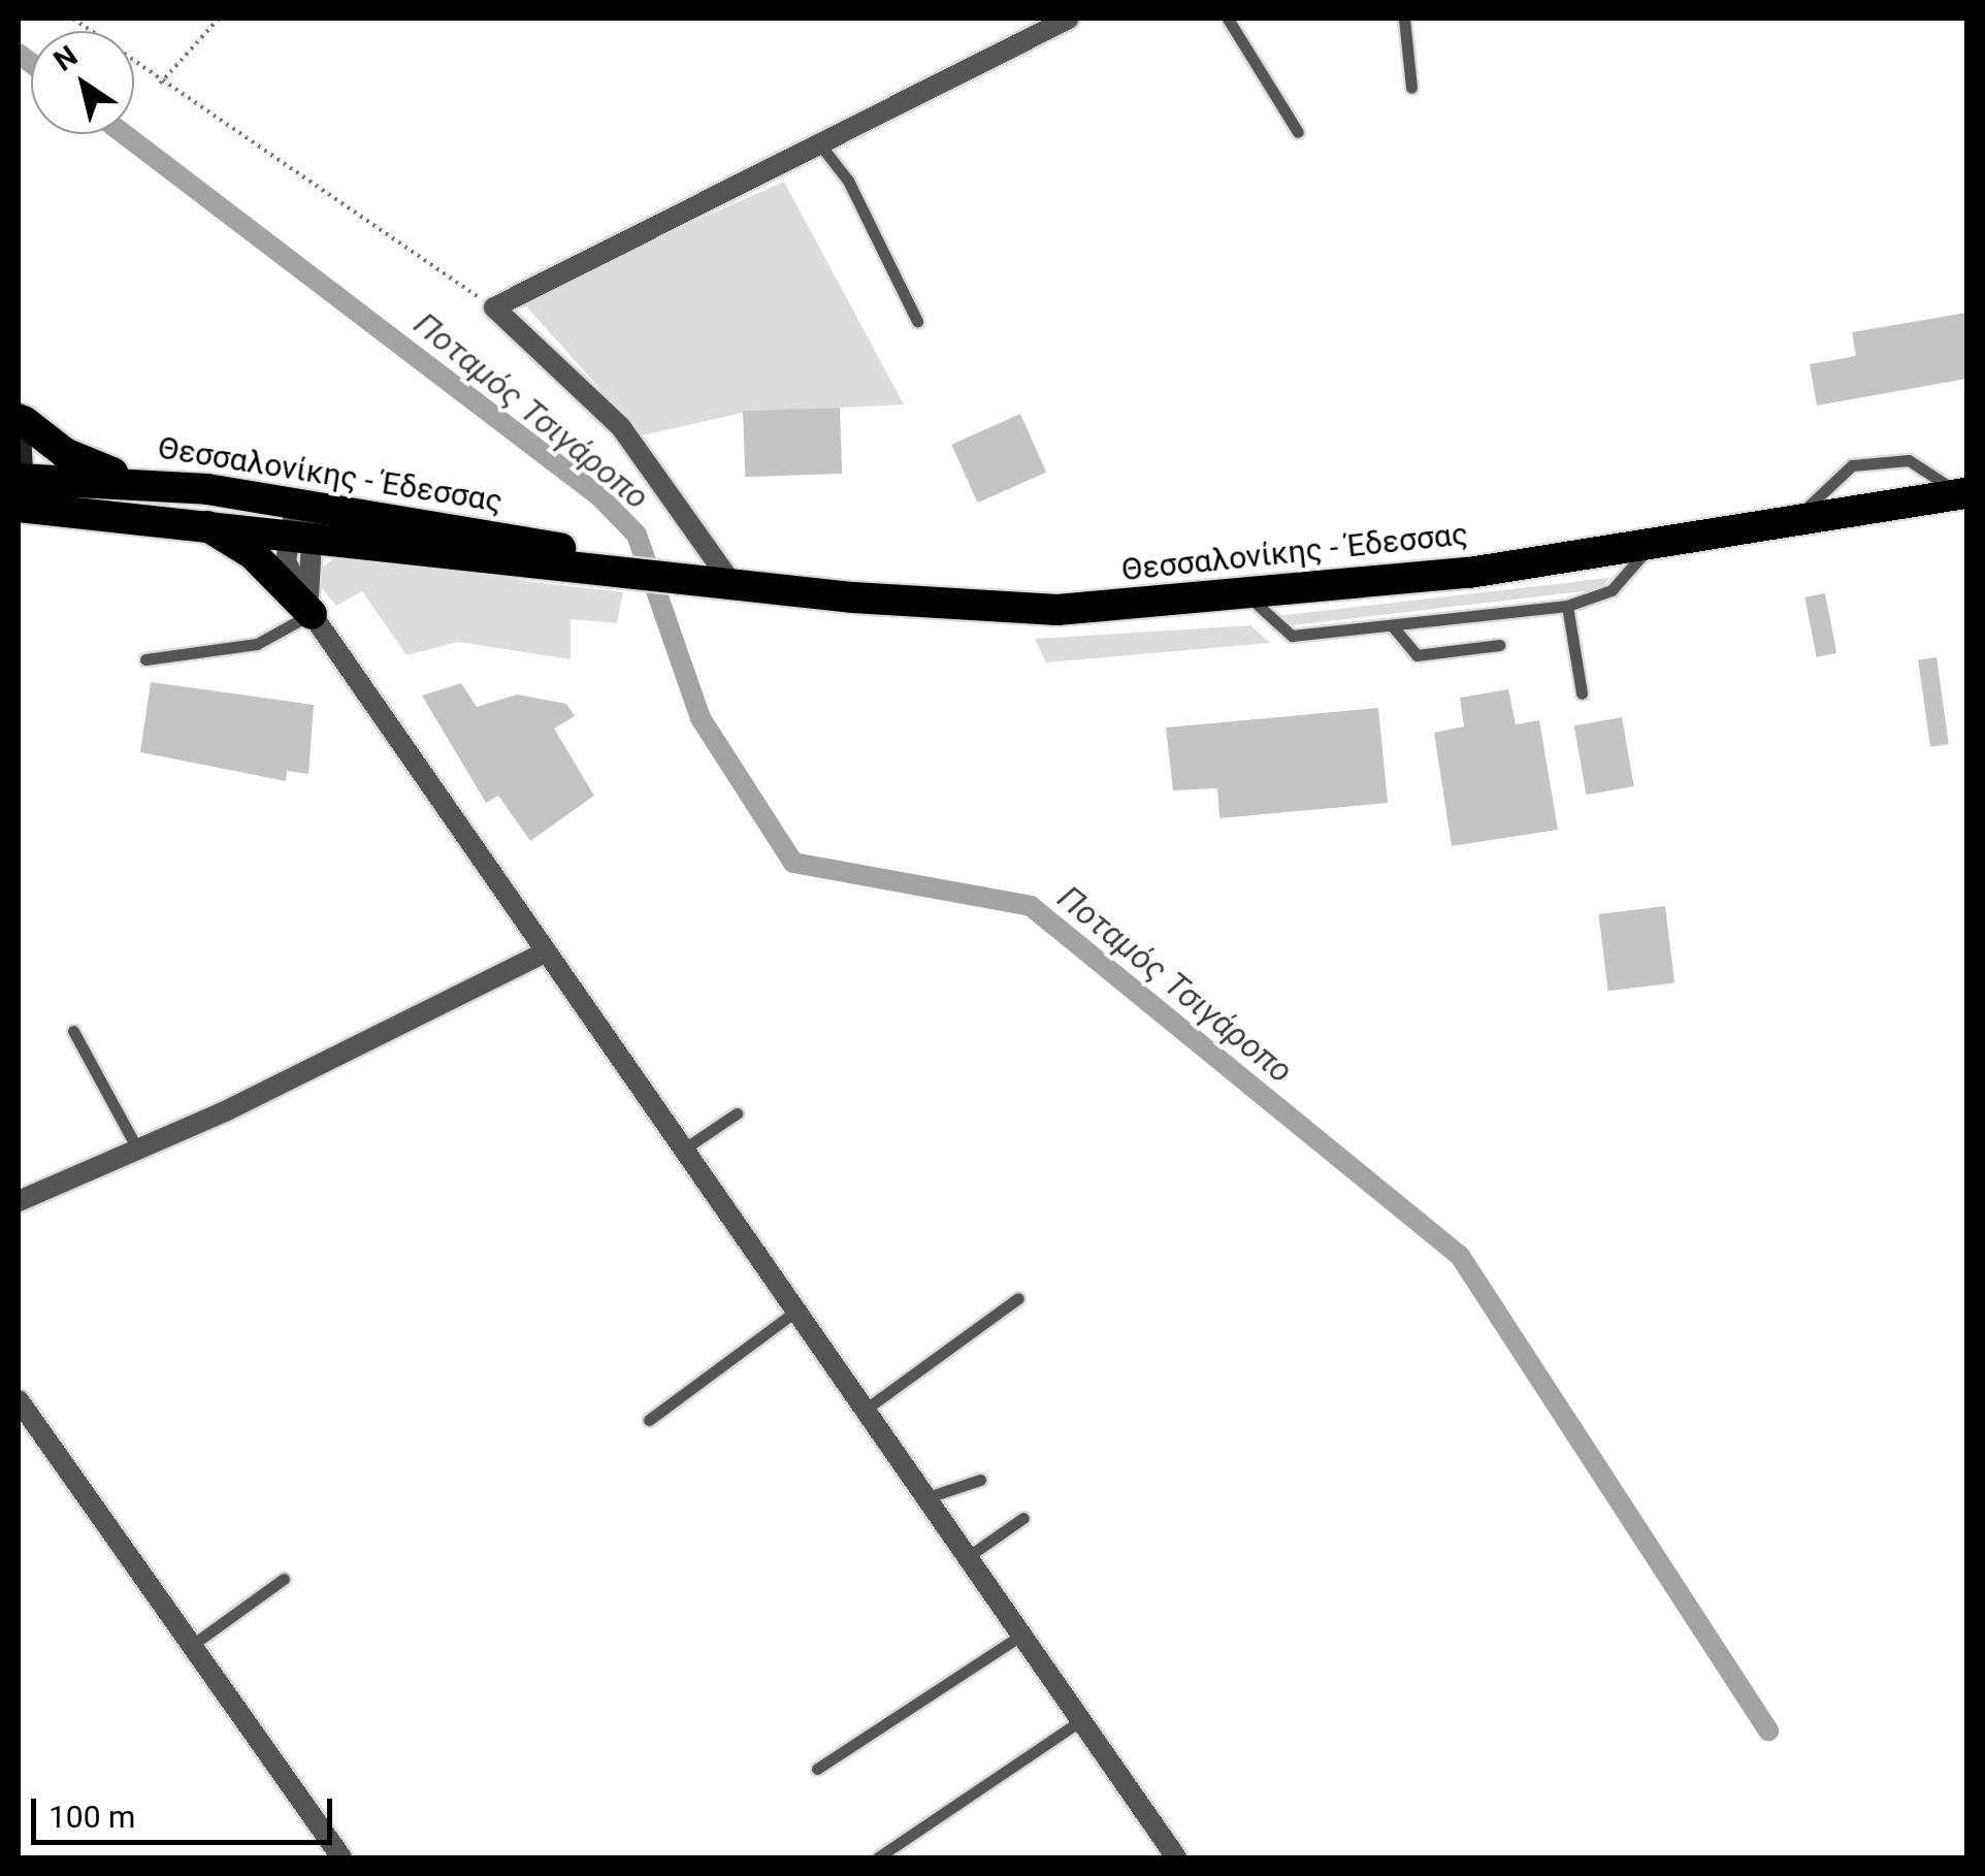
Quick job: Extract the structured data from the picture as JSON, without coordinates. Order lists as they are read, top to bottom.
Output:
{
  "streets": {
    "highway": ["Θεσσαλονίκης - Έδεσσας"]
  },
  "water": ["Ποταμός Τσιγάροπο"],
  "scale_bar": "100 m",
  "north": "top left"
}
